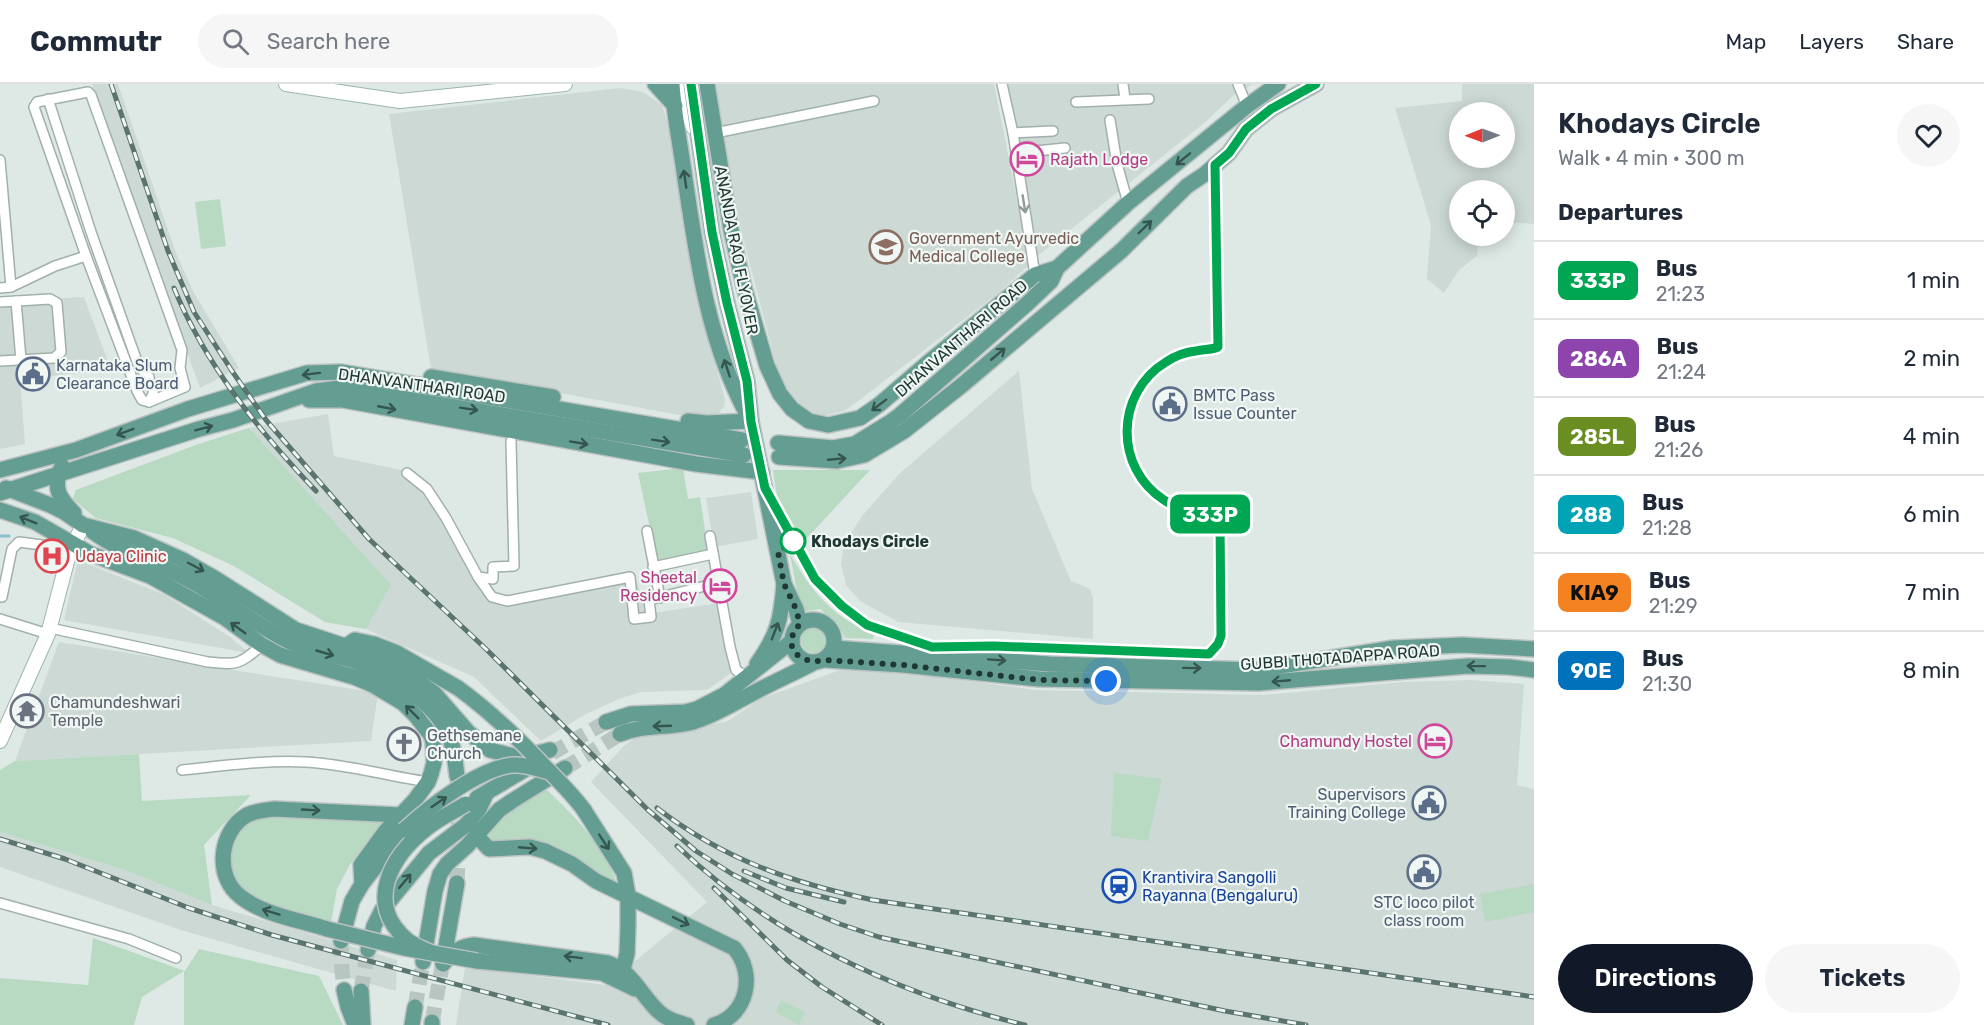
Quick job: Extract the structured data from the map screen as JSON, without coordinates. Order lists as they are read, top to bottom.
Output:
{
  "streets": {
    "main road": ["ANANDA RAO FLYOVER", "DHANVANTHARI ROAD", "GUBBI THOTADAPPA ROAD"]
  },
  "crossings": [
    ["ANANDA RAO FLYOVER", "DHANVANTHARI ROAD"]
  ],
  "places": {
    "hotel": ["Rajath Lodge", "Sheetal Residency", "Chamundy Hostel"],
    "school or university": ["Government Ayurvedic Medical College"],
    "public building": [
      "Karnataka Slum Clearance Board",
      "BMTC Pass Issue Counter",
      "Supervisors Training College",
      "STC loco pilot class room"
    ],
    "other": ["Khodays Circle"],
    "hospital": ["Udaya Clinic"],
    "temple": ["Chamundeshwari Temple"],
    "church": ["Gethsemane Church"],
    "station": ["Krantivira Sangolli Rayanna (Bengaluru)"]
  },
  "lines": ["bus line 333P"],
  "north": "left",
  "page": {
    "header": "Commutr",
    "search": "Search here",
    "nav": ["Map", "Layers", "Share"],
    "on_map": "333P",
    "heading": [
      ["Khodays Circle", "Walk · 4 min · 300 m"],
      "Departures"
    ],
    "list": [
      {
        "mark": "333P",
        "name": "Bus",
        "note": "21:23",
        "value": "1 min"
      },
      {
        "mark": "286A",
        "name": "Bus",
        "note": "21:24",
        "value": "2 min"
      },
      {
        "mark": "285L",
        "name": "Bus",
        "note": "21:26",
        "value": "4 min"
      },
      {
        "mark": "288",
        "name": "Bus",
        "note": "21:28",
        "value": "6 min"
      },
      {
        "mark": "KIA9",
        "name": "Bus",
        "note": "21:29",
        "value": "7 min"
      },
      {
        "mark": "90E",
        "name": "Bus",
        "note": "21:30",
        "value": "8 min"
      }
    ],
    "buttons": ["Directions", "Tickets"]
  }
}
